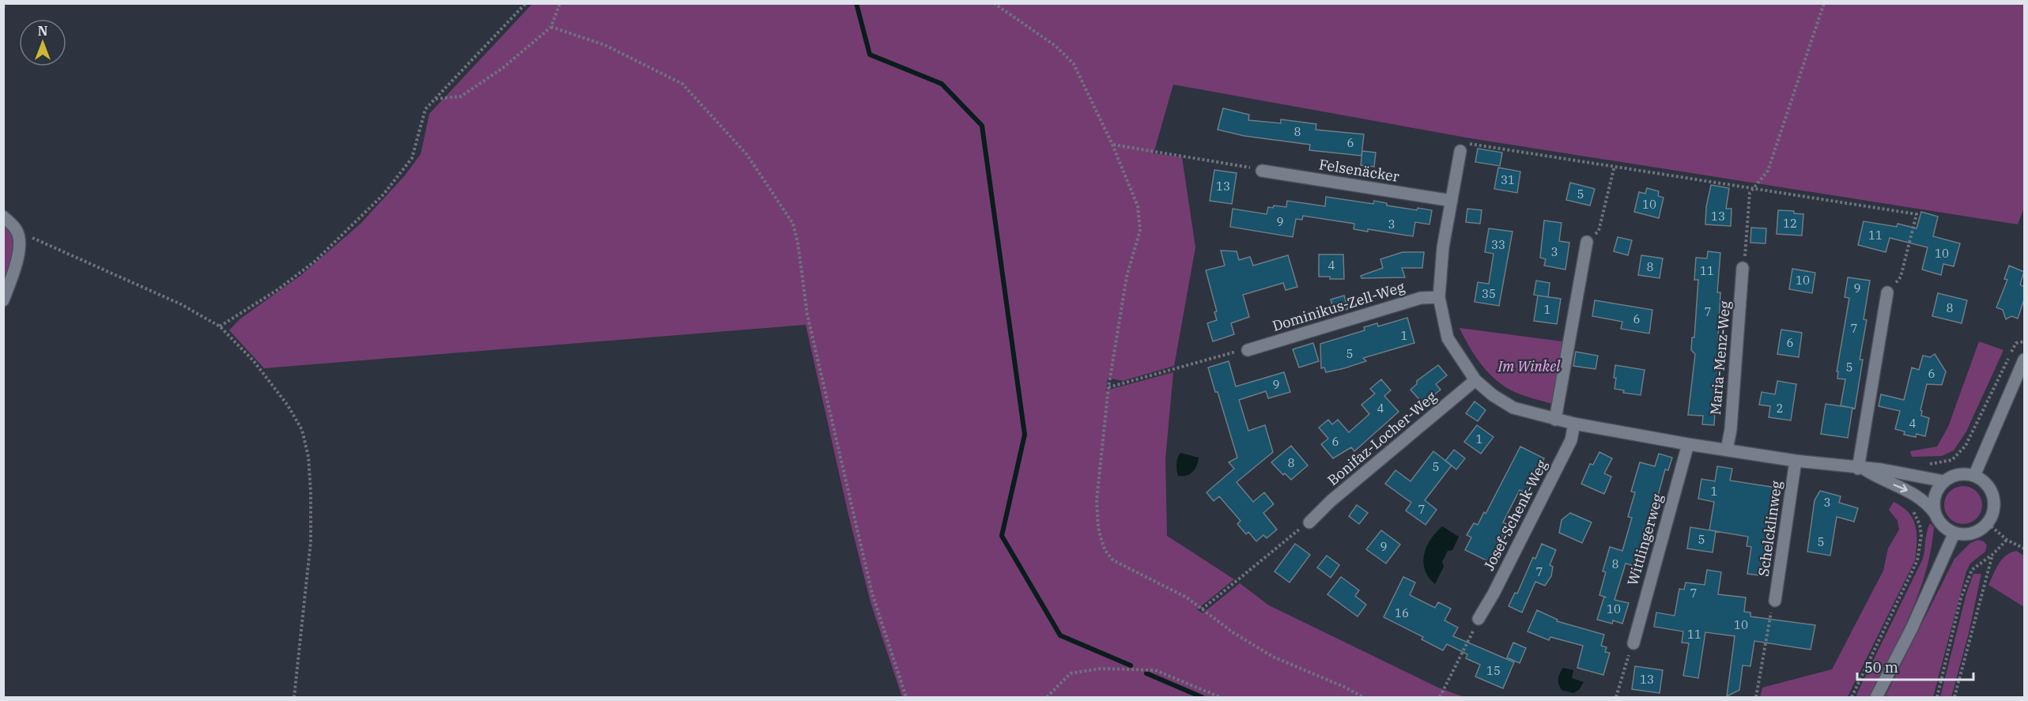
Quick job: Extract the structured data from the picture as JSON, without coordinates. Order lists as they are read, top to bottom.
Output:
{
  "streets": {
    "street": [
      "Felsenäcker",
      "Dominikus-Zell-Weg",
      "Maria-Menz-Weg",
      "Bonifaz-Locher-Weg",
      "Josef-Schenk-Weg",
      "Schelcklinweg",
      "Wittlingerweg"
    ]
  },
  "parks": ["Im Winkel"],
  "house_numbers": [
    "8",
    "6",
    "31",
    "13",
    "5",
    "10",
    "13",
    "9",
    "12",
    "3",
    "11",
    "33",
    "3",
    "10",
    "4",
    "8",
    "11",
    "10",
    "9",
    "35",
    "8",
    "1",
    "7",
    "6",
    "7",
    "1",
    "6",
    "5",
    "5",
    "6",
    "9",
    "4",
    "2",
    "4",
    "1",
    "6",
    "8",
    "5",
    "1",
    "3",
    "7",
    "5",
    "5",
    "9",
    "8",
    "7",
    "7",
    "10",
    "16",
    "10",
    "11",
    "15",
    "13"
  ],
  "scale_bar": "50 m",
  "north": "top"
}
